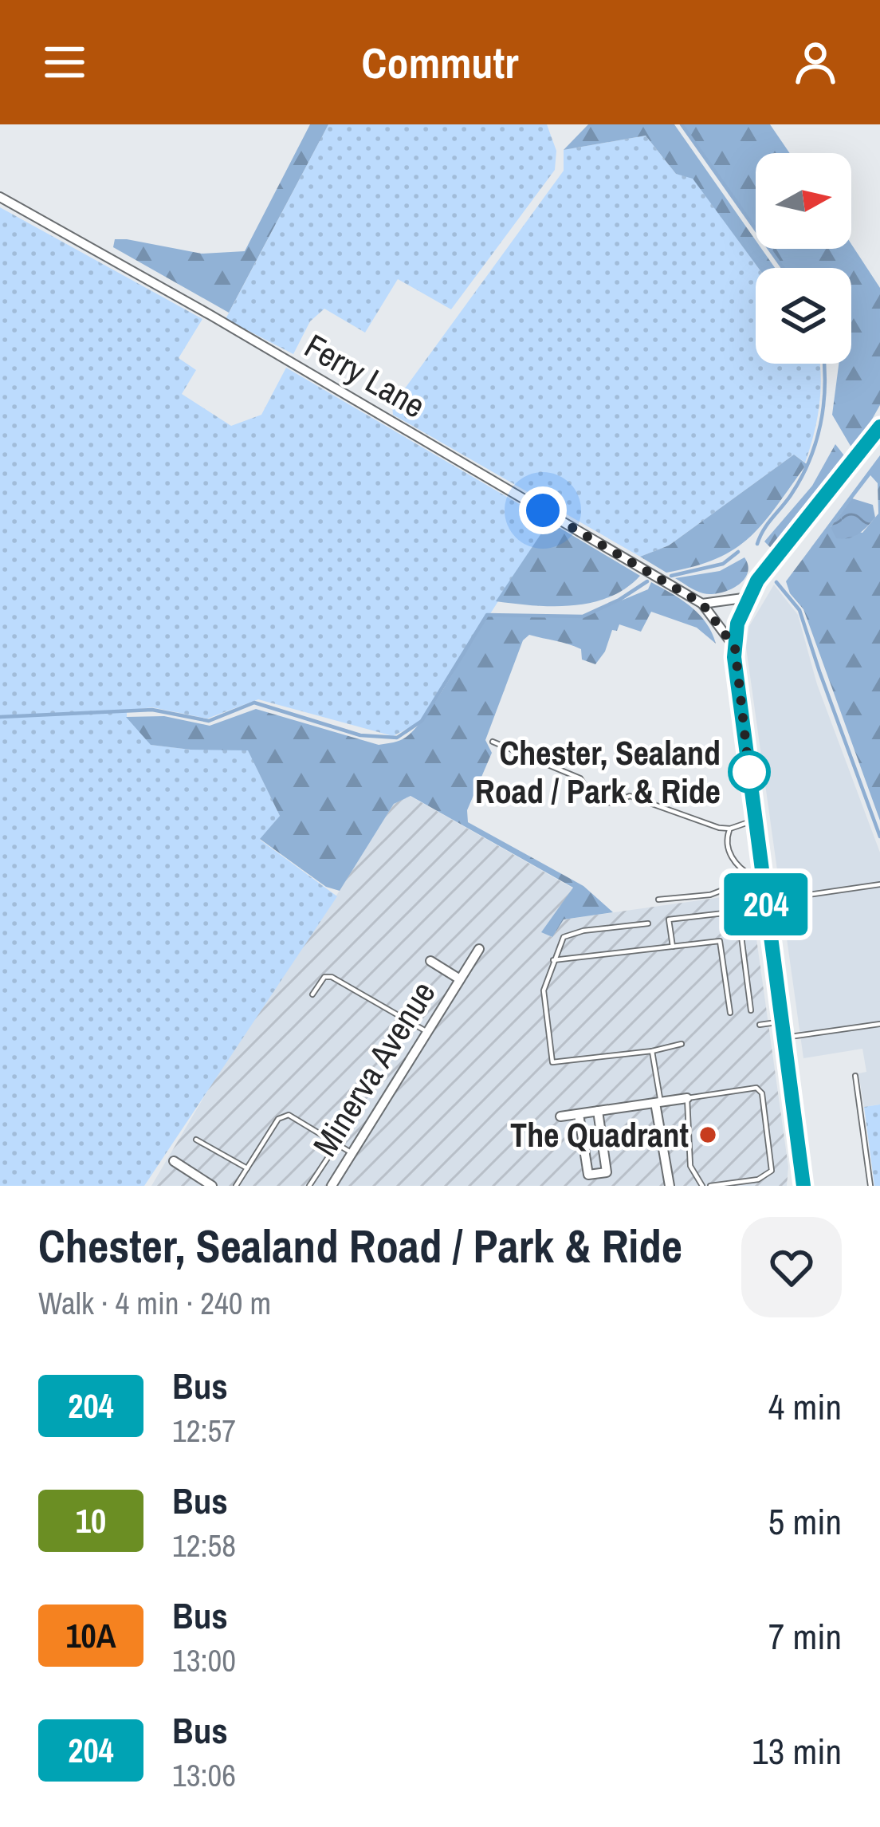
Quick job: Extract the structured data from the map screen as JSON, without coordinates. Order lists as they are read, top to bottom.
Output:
{
  "streets": {
    "street": ["Ferry Lane", "Minerva Avenue"]
  },
  "places": ["Chester, Sealand Road / Park & Ride", "The Quadrant"],
  "lines": ["bus line 204"],
  "north": "right",
  "page": {
    "header": "Commutr",
    "on_map": "204",
    "heading": ["Chester, Sealand Road / Park & Ride", "Walk · 4 min · 240 m"],
    "list": [
      {
        "mark": "204",
        "name": "Bus",
        "note": "12:57",
        "value": "4 min"
      },
      {
        "mark": "10",
        "name": "Bus",
        "note": "12:58",
        "value": "5 min"
      },
      {
        "mark": "10A",
        "name": "Bus",
        "note": "13:00",
        "value": "7 min"
      },
      {
        "mark": "204",
        "name": "Bus",
        "note": "13:06",
        "value": "13 min"
      }
    ]
  }
}
